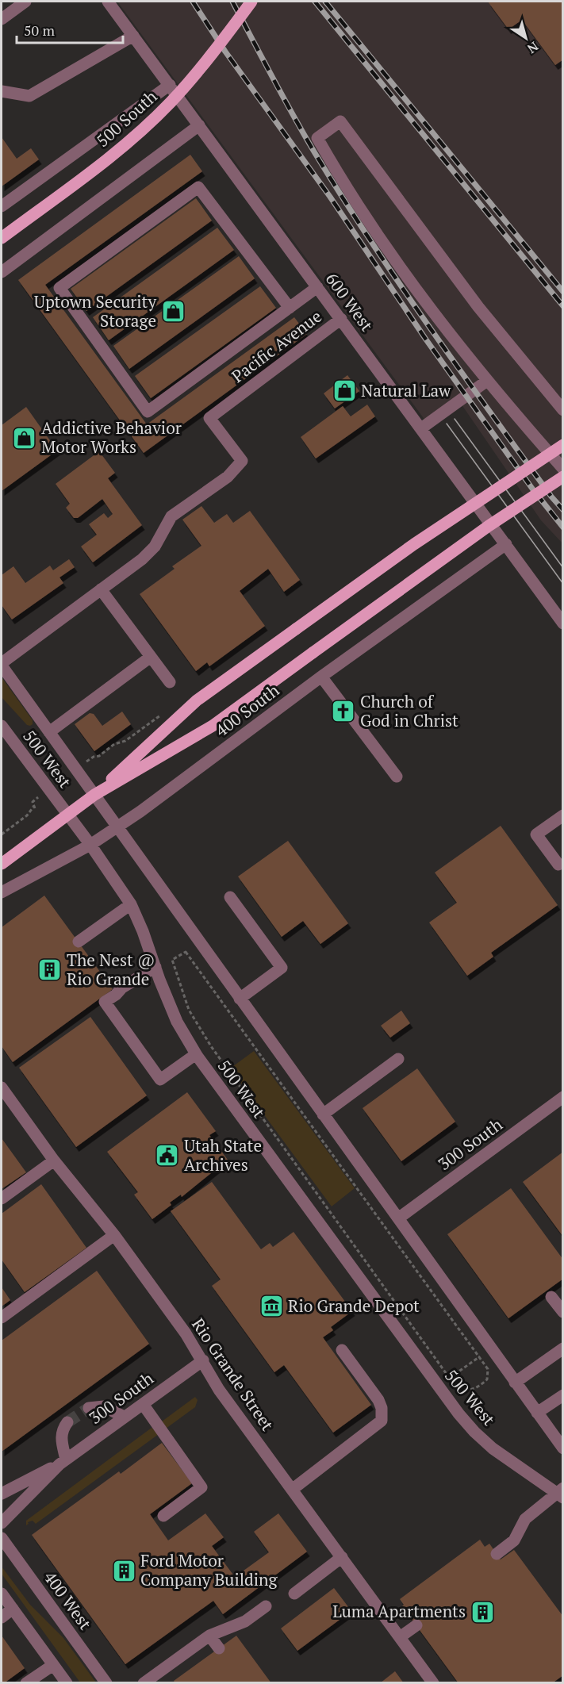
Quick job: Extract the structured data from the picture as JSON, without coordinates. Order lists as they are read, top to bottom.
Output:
{
  "streets": {
    "main road": ["500 South", "400 South"],
    "street": [
      "600 West",
      "Pacific Avenue",
      "500 West",
      "300 South",
      "Rio Grande Street",
      "400 West"
    ]
  },
  "crossings": [
    ["500 South", "600 West"],
    ["600 West", "Pacific Avenue"],
    ["600 West", "400 South"],
    ["400 South", "500 West"],
    ["500 West", "300 South"],
    ["300 South", "Rio Grande Street"]
  ],
  "places": {
    "shop": ["Uptown Security Storage", "Natural Law", "Addictive Behavior Motor Works"],
    "church": ["Church of God in Christ"],
    "building": ["The Nest @ Rio Grande", "Ford Motor Company Building", "Luma Apartments"],
    "public building": ["Utah State Archives"],
    "museum": ["Rio Grande Depot"]
  },
  "scale_bar": "50 m",
  "north": "bottom right"
}
